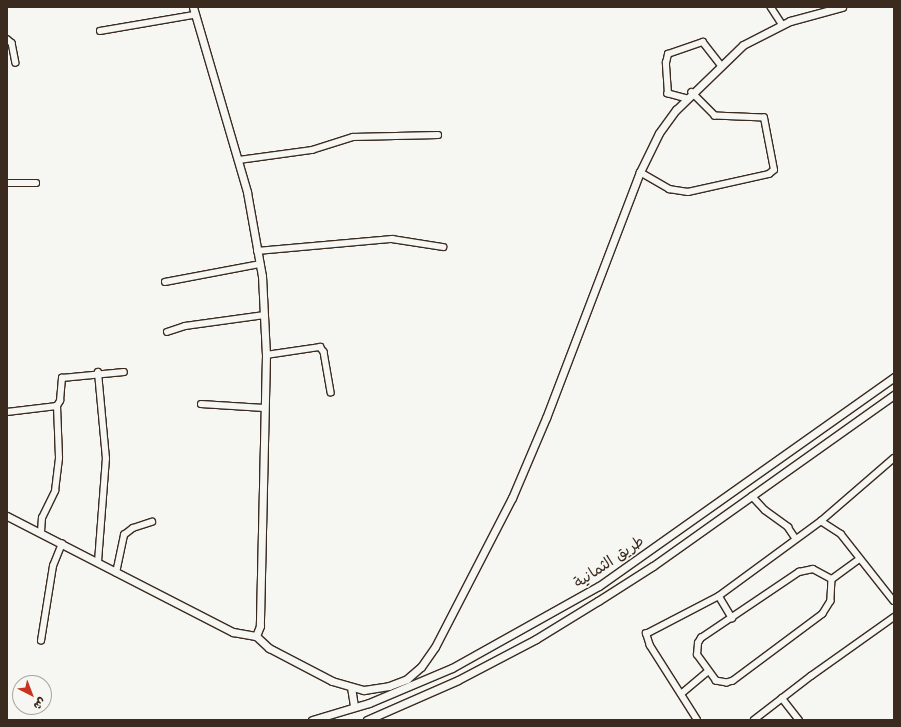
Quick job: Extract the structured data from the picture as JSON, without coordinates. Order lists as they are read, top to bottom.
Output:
{
  "streets": {
    "street": ["طريق الثمانية"]
  },
  "north": "bottom right"
}
